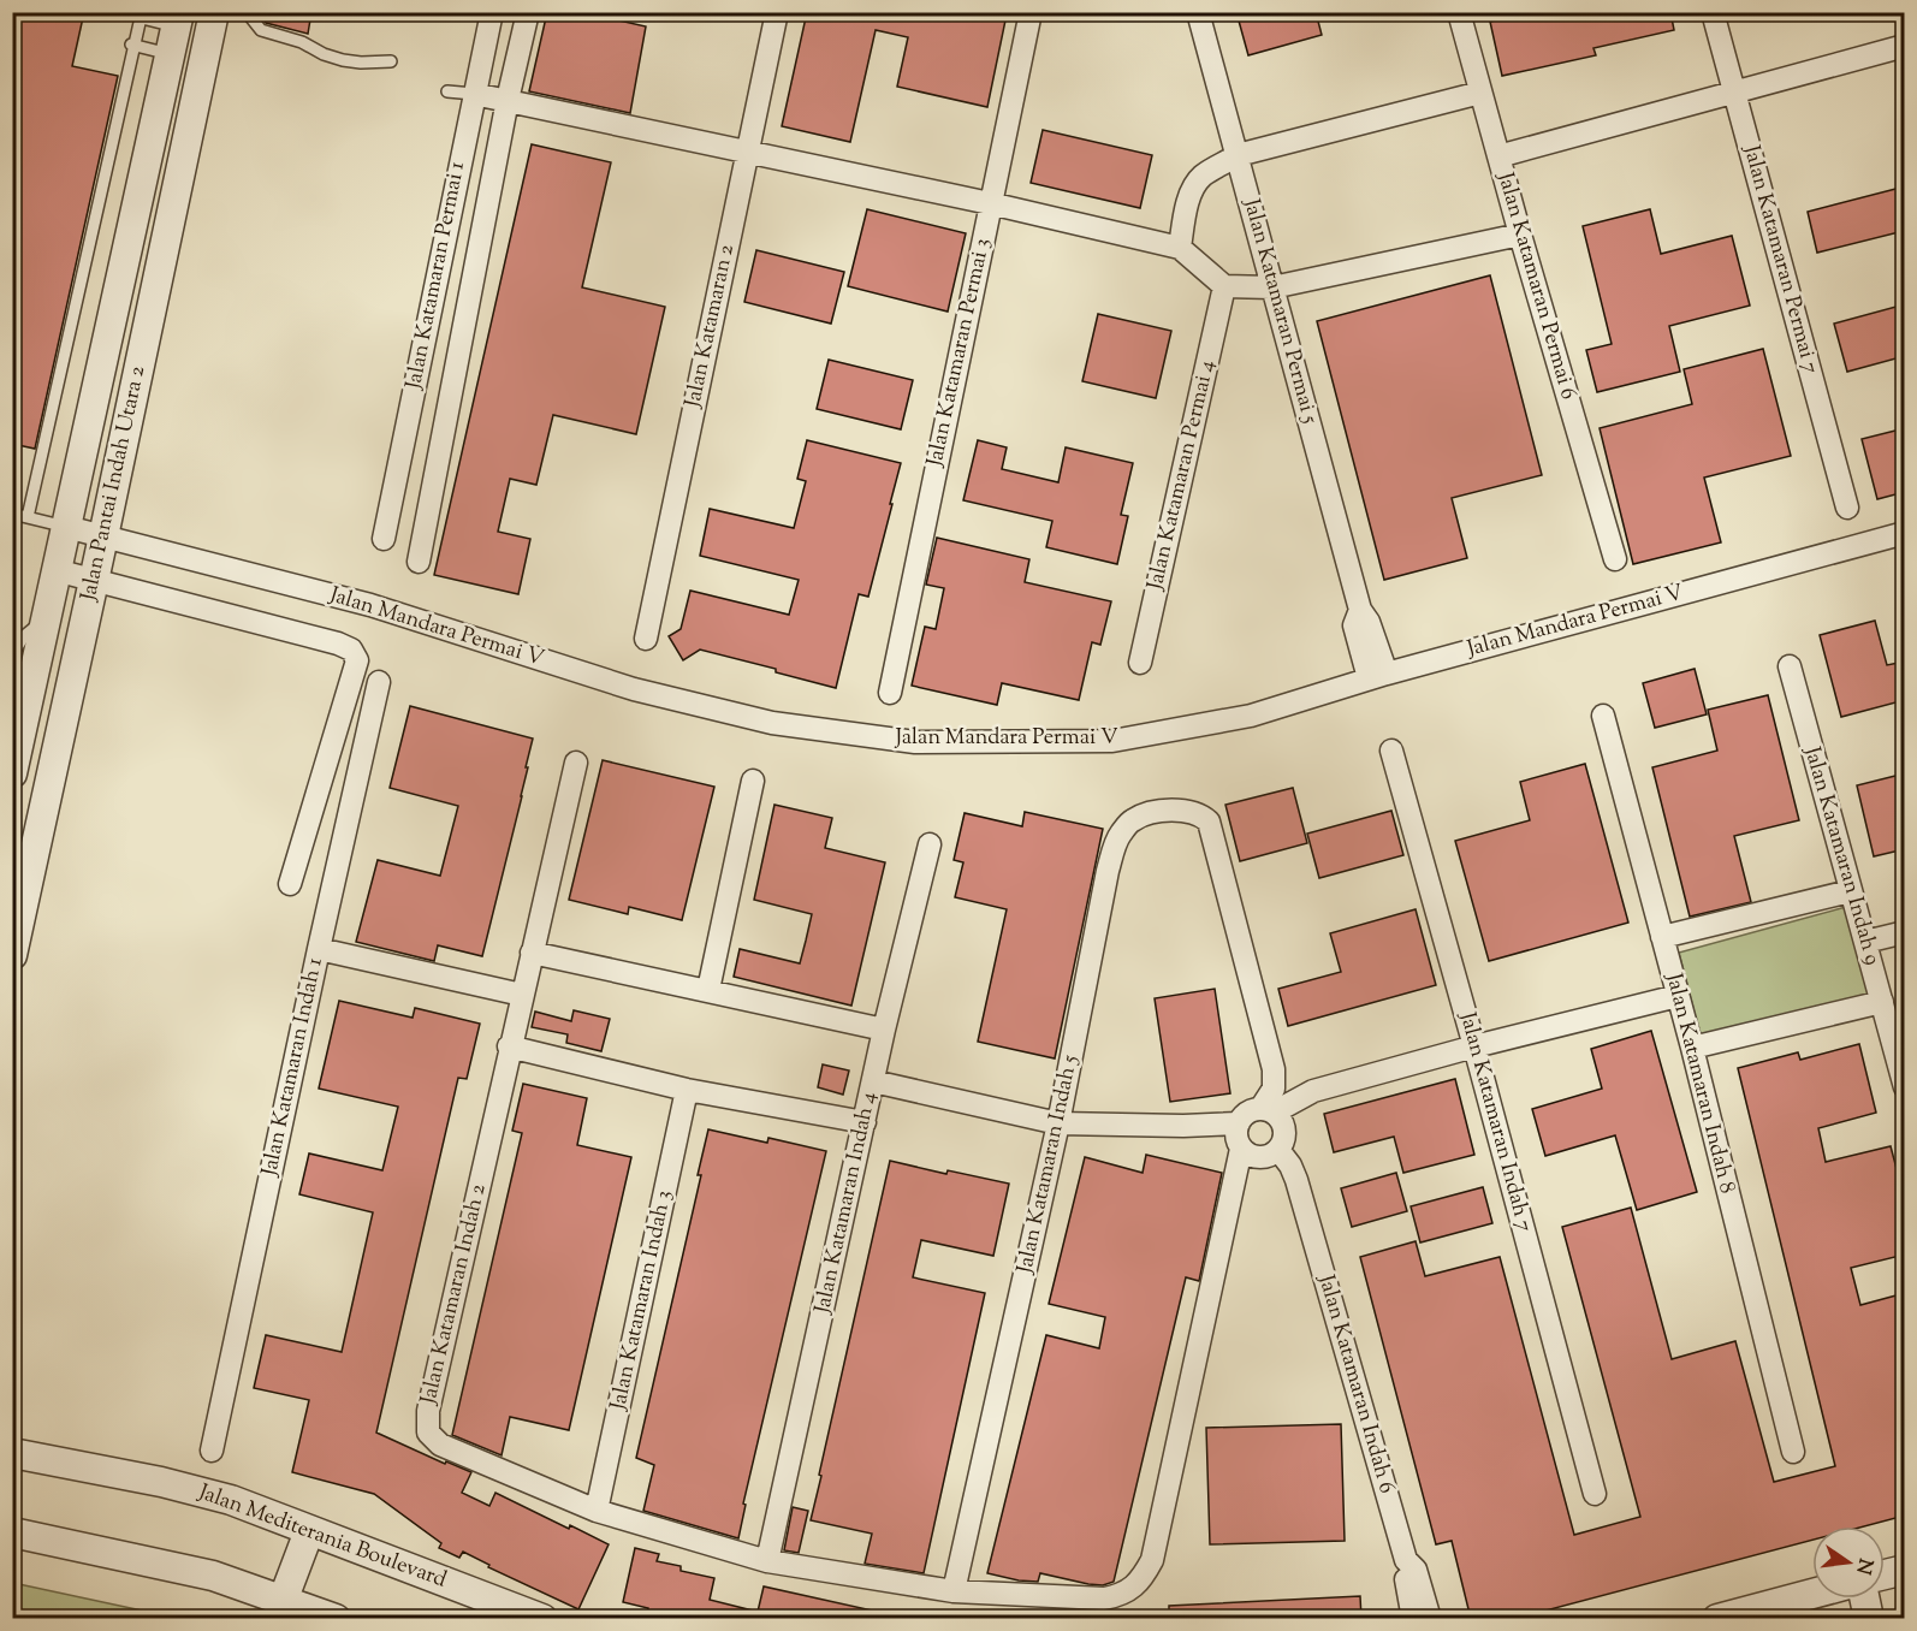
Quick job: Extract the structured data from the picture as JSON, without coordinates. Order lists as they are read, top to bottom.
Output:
{
  "streets": {
    "street": [
      "Jalan Katamaran Permai 7",
      "Jalan Katamaran Permai 1",
      "Jalan Katamaran Permai 6",
      "Jalan Katamaran Permai 5",
      "Jalan Katamaran 2",
      "Jalan Katamaran Permai 3",
      "Jalan Katamaran Permai 4",
      "Jalan Pantai Indah Utara 2",
      "Jalan Mandara Permai V",
      "Jalan Katamaran Indah 9",
      "Jalan Katamaran Indah 1",
      "Jalan Katamaran Indah 8",
      "Jalan Katamaran Indah 7",
      "Jalan Katamaran Indah 5",
      "Jalan Katamaran Indah 4",
      "Jalan Katamaran Indah 2",
      "Jalan Katamaran Indah 3",
      "Jalan Katamaran Indah 6",
      "Jalan Mediterania Boulevard"
    ]
  },
  "crossings": [
    ["Jalan Katamaran Permai 5", "Jalan Mandara Permai V"],
    ["Jalan Pantai Indah Utara 2", "Jalan Mandara Permai V"],
    ["Jalan Katamaran Indah 5", "Jalan Katamaran Indah 2"],
    ["Jalan Katamaran Indah 5", "Jalan Katamaran Indah 6"],
    ["Jalan Katamaran Indah 4", "Jalan Katamaran Indah 2"],
    ["Jalan Katamaran Indah 2", "Jalan Katamaran Indah 3"],
    ["Jalan Katamaran Indah 2", "Jalan Katamaran Indah 6"]
  ],
  "north": "right"
}
